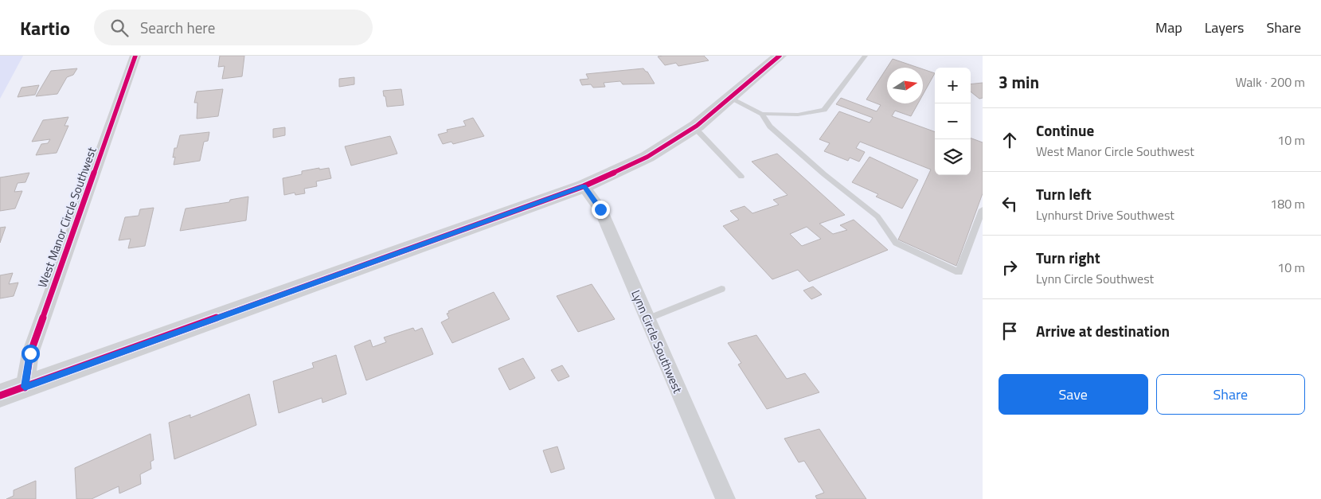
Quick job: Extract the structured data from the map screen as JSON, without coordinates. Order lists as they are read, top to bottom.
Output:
{
  "streets": {
    "street": ["West Manor Circle Southwest", "Lynn Circle Southwest"]
  },
  "north": "right",
  "page": {
    "header": "Kartio",
    "search": "Search here",
    "nav": ["Map", "Layers", "Share"],
    "heading": ["3 min", "Walk · 200 m"],
    "map_buttons": ["+", "−"],
    "list": [
      ["Continue", "West Manor Circle Southwest", "10 m"],
      ["Turn left", "Lynhurst Drive Southwest", "180 m"],
      ["Turn right", "Lynn Circle Southwest", "10 m"],
      "Arrive at destination"
    ],
    "buttons": ["Save", "Share"]
  }
}
